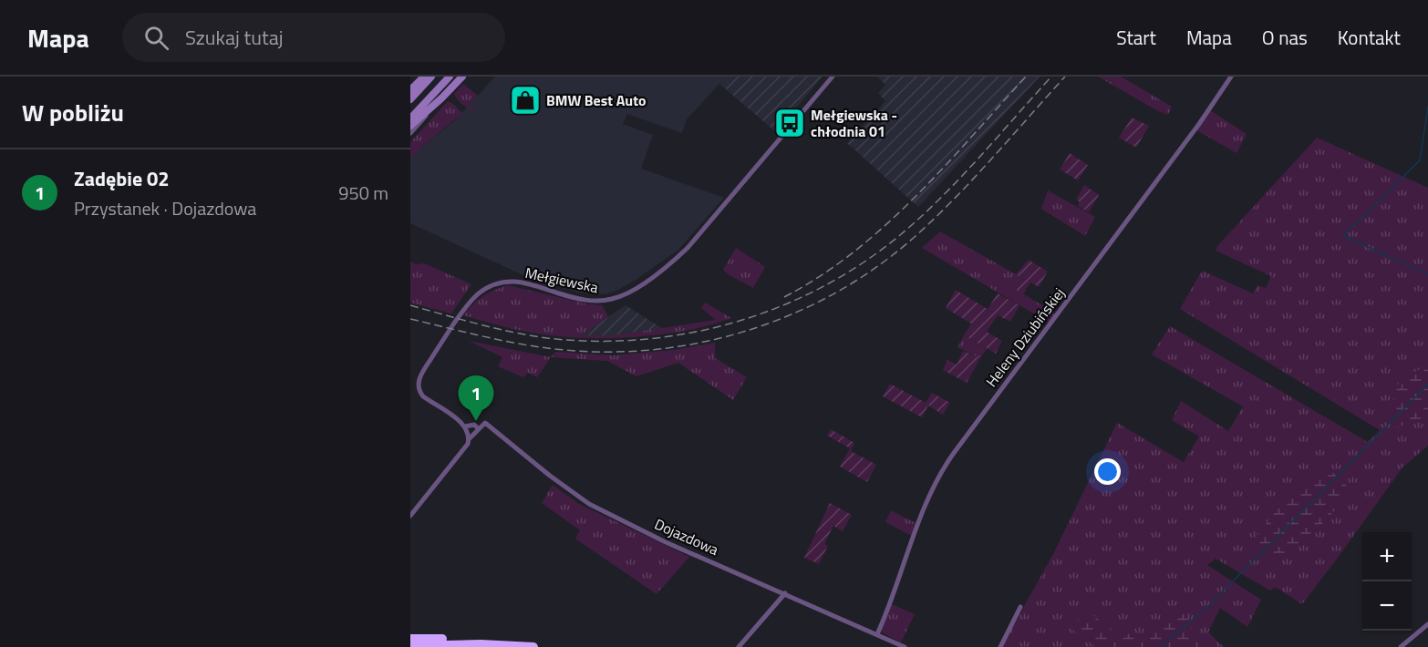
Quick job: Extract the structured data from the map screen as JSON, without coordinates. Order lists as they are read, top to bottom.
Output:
{
  "streets": {
    "street": ["Mełgiewska", "Heleny Dziubińskiej", "Dojazdowa"]
  },
  "crossings": [
    ["Heleny Dziubińskiej", "Dojazdowa"]
  ],
  "places": {
    "shop": ["BMW Best Auto"],
    "bus stop": ["Mełgiewska - chłodnia 01"]
  },
  "page": {
    "header": "Mapa",
    "search": "Szukaj tutaj",
    "nav": [
      "Start",
      "Mapa",
      "O nas",
      "Kontakt"
    ],
    "heading": "W pobliżu",
    "list": [
      {
        "mark": "1",
        "name": "Zadębie 02",
        "note": "Przystanek · Dojazdowa",
        "value": "950 m"
      }
    ],
    "pins": "1",
    "map_buttons": ["+", "−"]
  }
}
